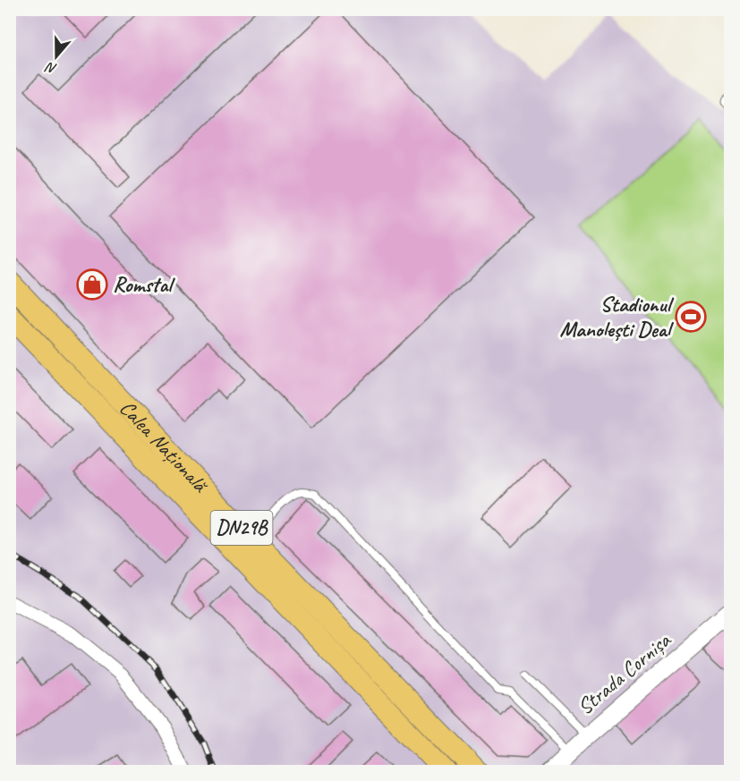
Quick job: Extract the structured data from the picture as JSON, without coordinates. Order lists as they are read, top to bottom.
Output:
{
  "streets": {
    "main road": ["Calea Națională", "DN29B"],
    "street": ["Strada Cornișa"]
  },
  "places": {
    "shop": ["Romstal"],
    "sports": ["Stadionul Manolești Deal"]
  },
  "north": "bottom"
}
